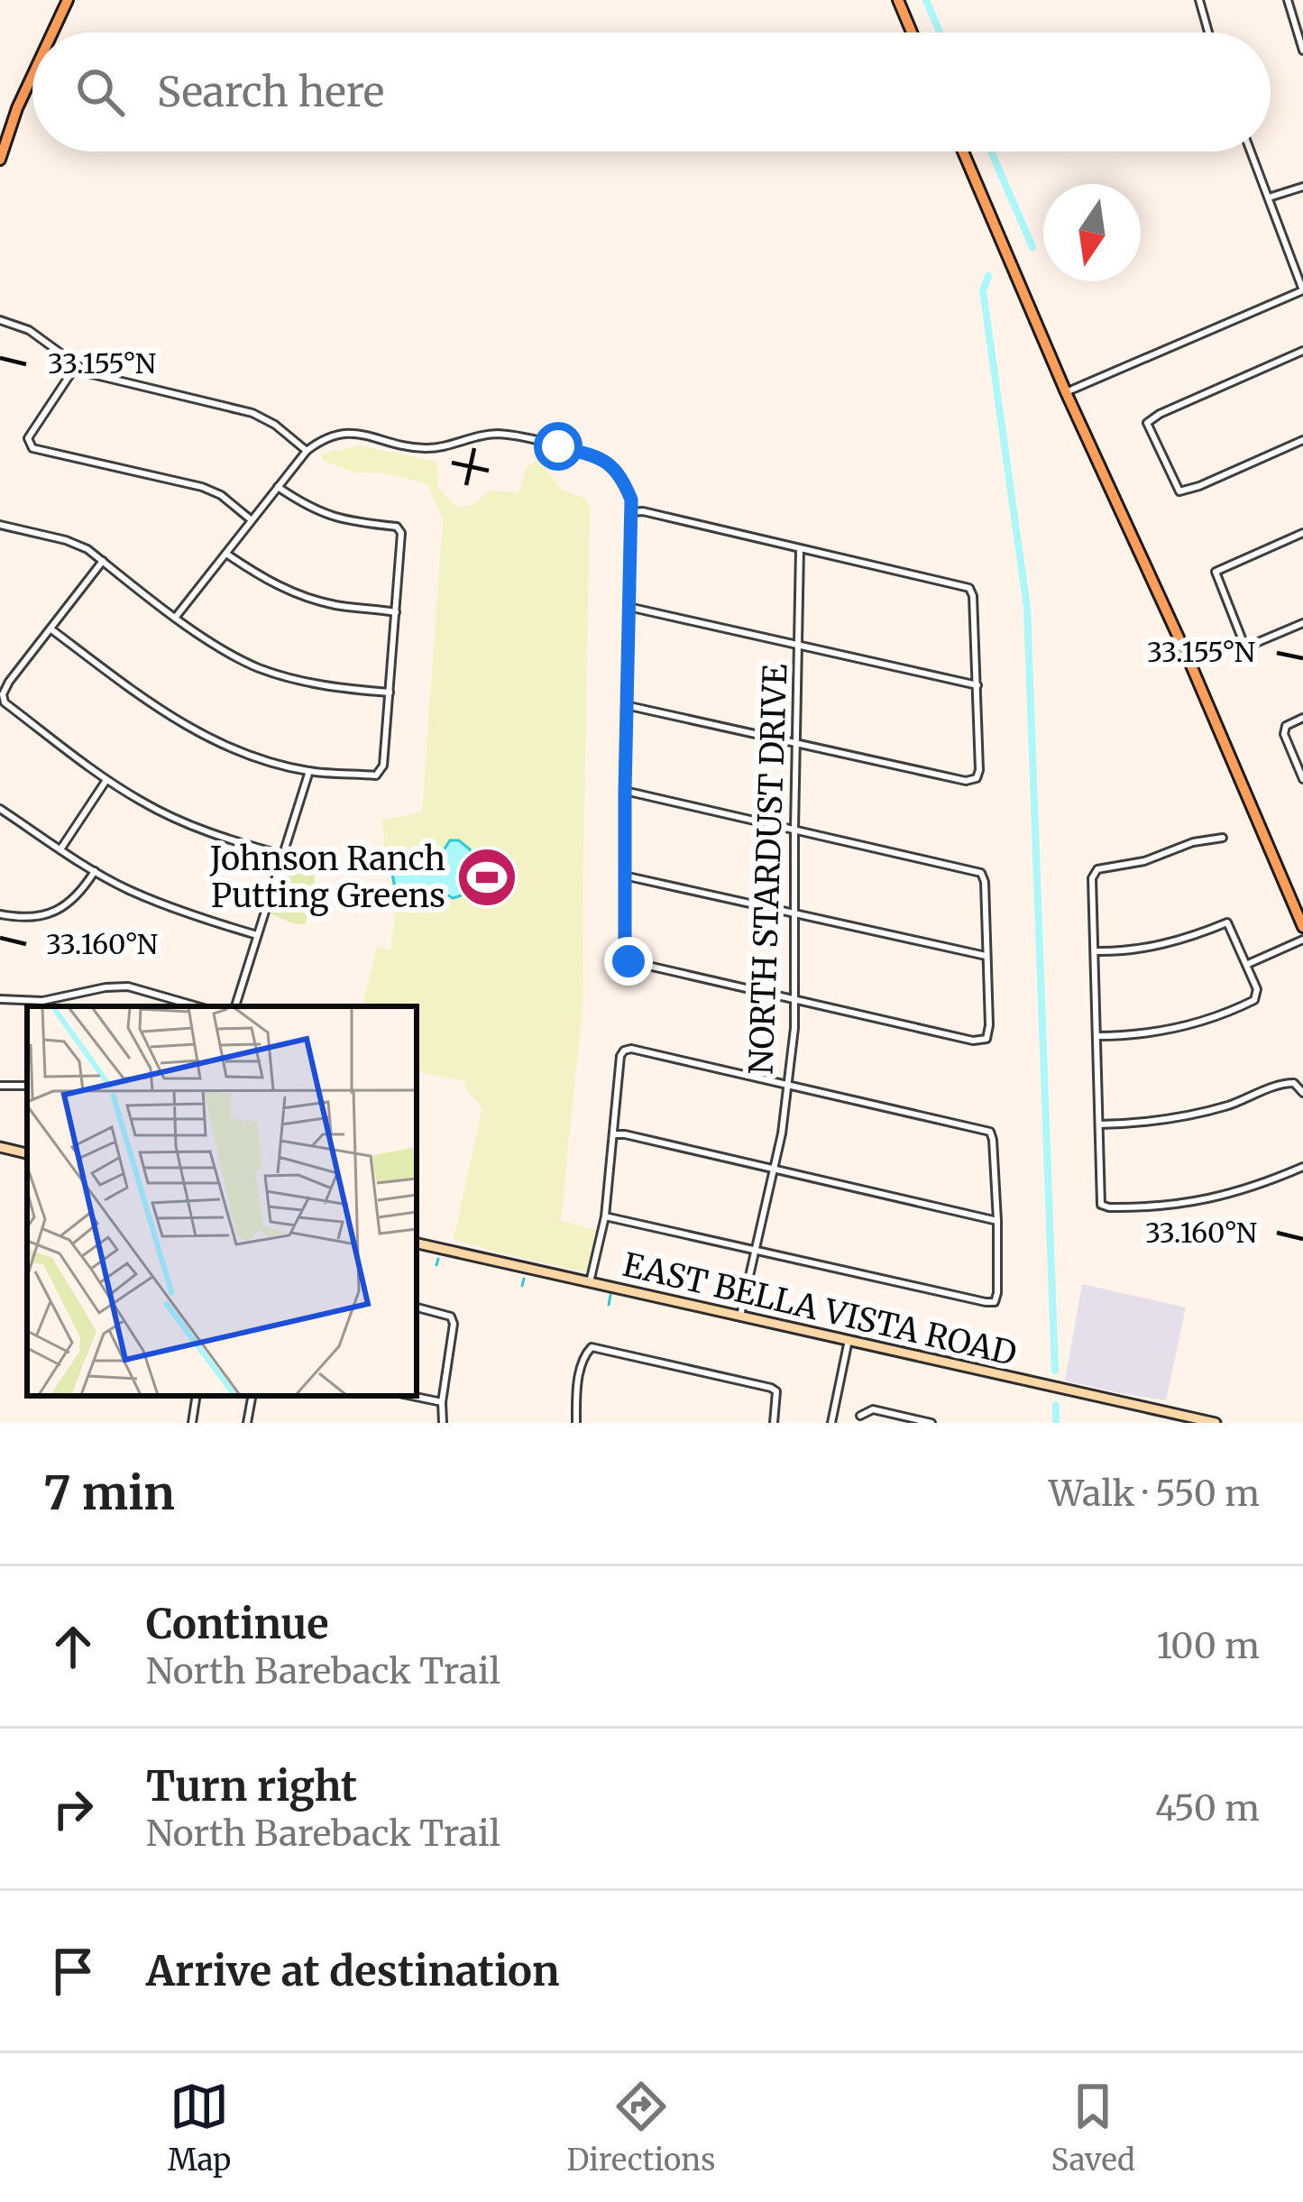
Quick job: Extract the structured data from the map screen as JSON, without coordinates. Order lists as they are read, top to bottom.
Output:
{
  "streets": {
    "street": ["NORTH STARDUST DRIVE", "EAST BELLA VISTA ROAD"]
  },
  "crossings": [
    ["NORTH STARDUST DRIVE", "EAST BELLA VISTA ROAD"]
  ],
  "places": {
    "sports": ["Johnson Ranch Putting Greens"]
  },
  "north": "bottom",
  "page": {
    "search": "Search here",
    "heading": ["7 min", "Walk · 550 m"],
    "list": [
      ["Continue", "North Bareback Trail", "100 m"],
      ["Turn right", "North Bareback Trail", "450 m"],
      "Arrive at destination"
    ],
    "nav": ["Map", "Directions", "Saved"]
  },
  "coordinates": ["33.155°N", "33.160°N"]
}
